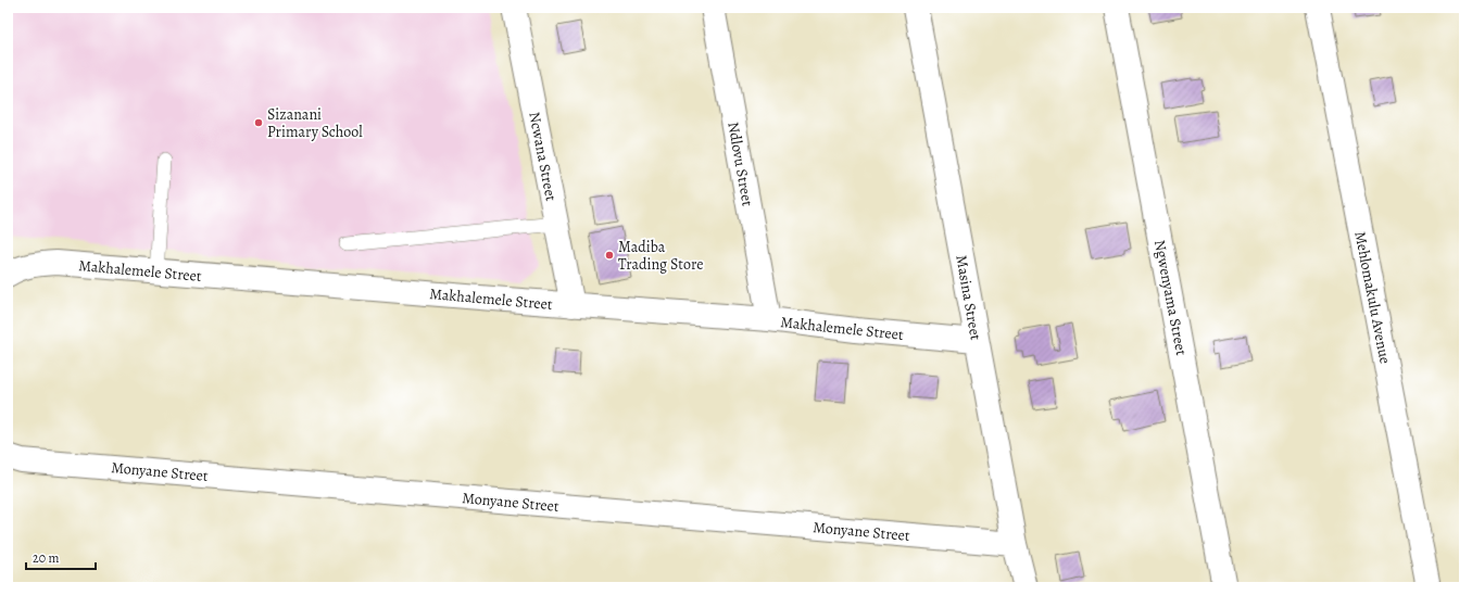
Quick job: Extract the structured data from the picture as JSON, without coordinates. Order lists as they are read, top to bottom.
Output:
{
  "streets": {
    "street": [
      "Ncwana Street",
      "Ndlovu Street",
      "Makhalemele Street",
      "Masina Street",
      "Ngwenyama Street",
      "Mehlomakulu Avenue",
      "Monyane Street"
    ]
  },
  "crossings": [
    ["Ncwana Street", "Makhalemele Street"],
    ["Ndlovu Street", "Makhalemele Street"],
    ["Makhalemele Street", "Masina Street"],
    ["Masina Street", "Monyane Street"]
  ],
  "places": ["Sizanani Primary School", "Madiba Trading Store"],
  "scale_bar": "20 m"
}
